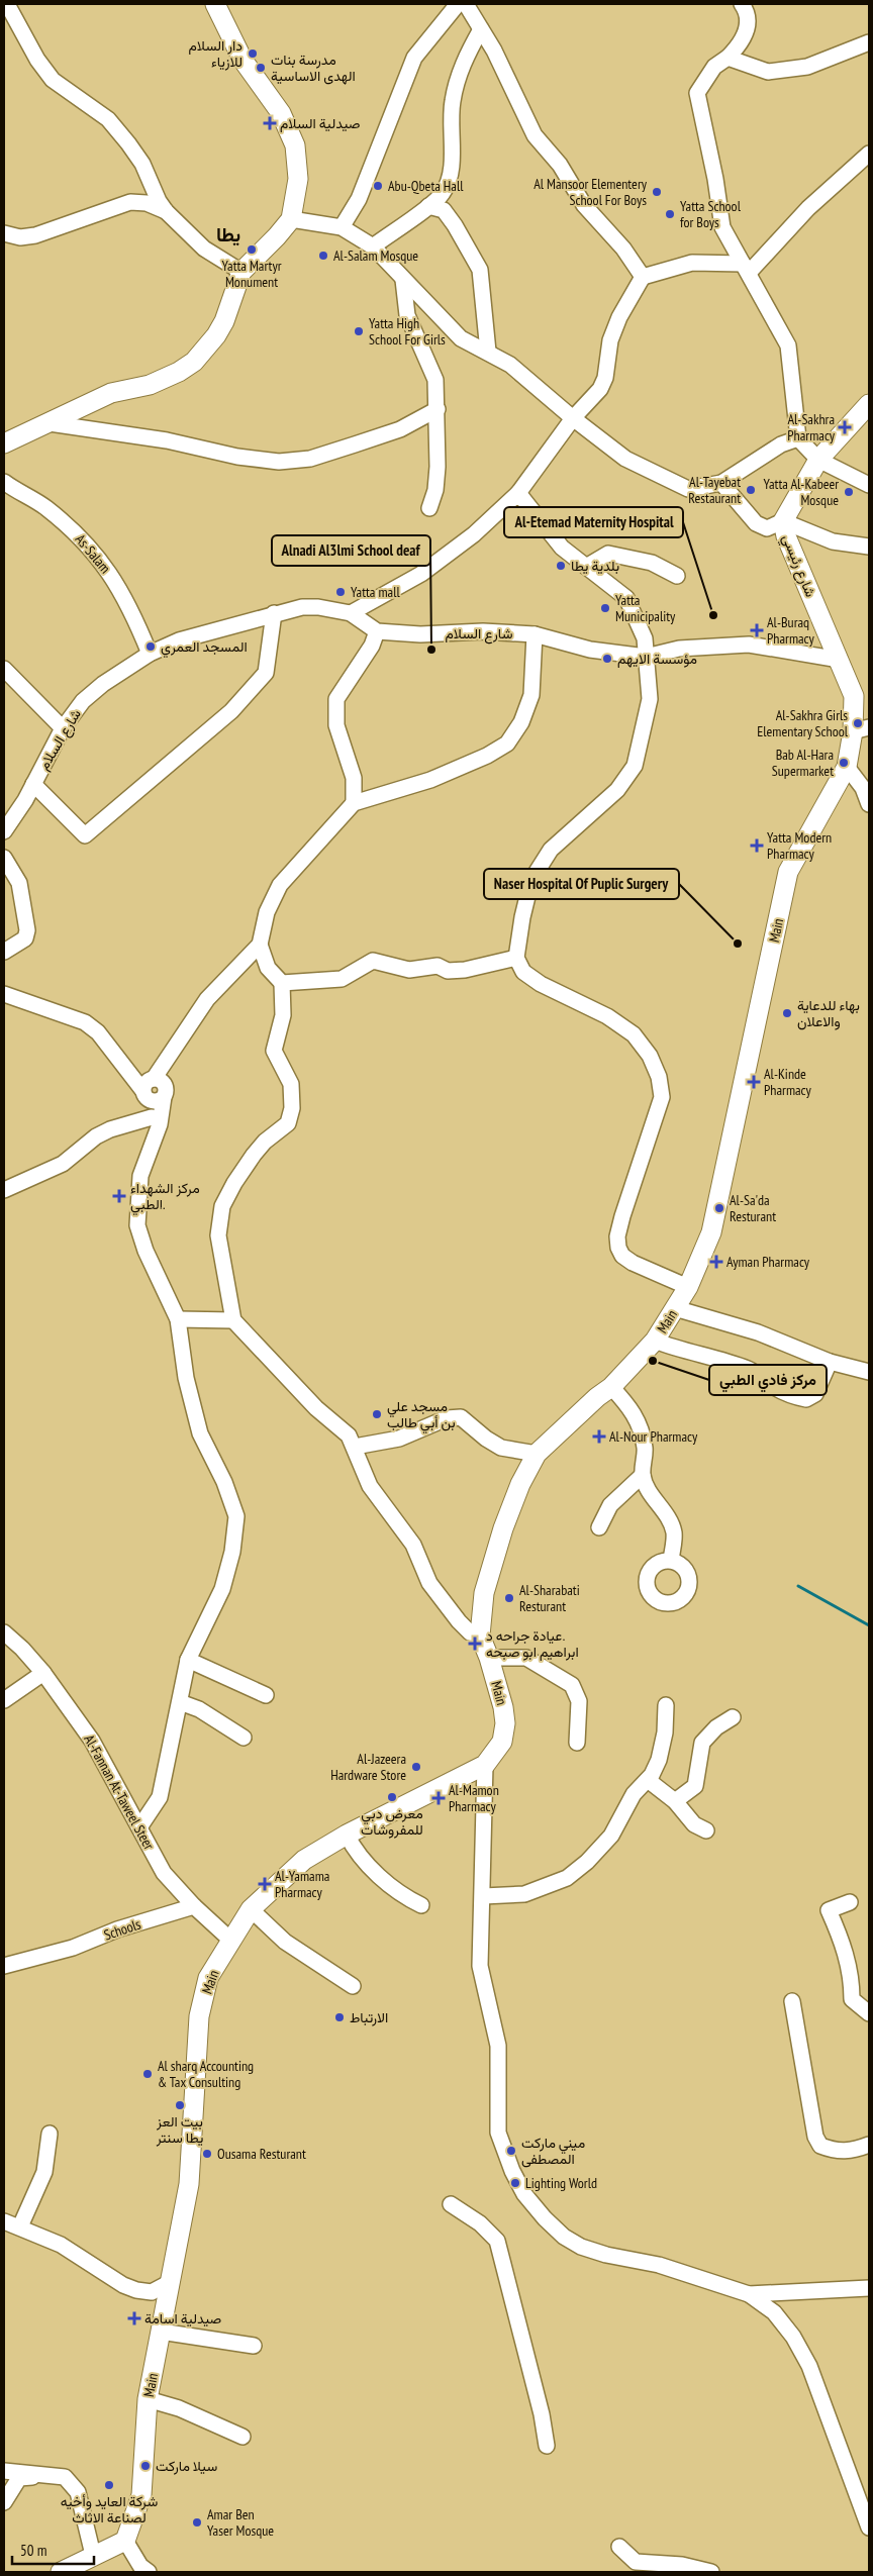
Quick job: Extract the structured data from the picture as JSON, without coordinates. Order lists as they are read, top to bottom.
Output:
{
  "streets": {
    "main road": ["شارع رئيسي", "Main"],
    "street": [
      "As-Salam",
      "شارع السلام",
      "Al-Fannan At-Taweel Steer",
      "Schools"
    ]
  },
  "crossings": [
    ["As-Salam", "شارع السلام"],
    ["شارع رئيسي", "شارع السلام"],
    ["شارع رئيسي", "Main"],
    ["شارع السلام", "Main"],
    ["Al-Fannan At-Taweel Steer", "Schools"]
  ],
  "districts": ["يطا"],
  "places": {
    "other": [
      "دار السلام للازياء",
      "مدرسة بنات الهدى الاساسية",
      "Abu-Qbeta Hall",
      "Al Mansoor Elementery School For Boys",
      "Yatta School for Boys",
      "Yatta Martyr Monument",
      "Al-Salam Mosque",
      "Yatta High School For Girls",
      "Al-Tayebat Restaurant",
      "Yatta Al-Kabeer Mosque",
      "بلدية يطا",
      "Yatta mall",
      "Yatta Municipality",
      "Al-Etemad Maternity Hospital",
      "المسجد العمري",
      "Alnadi Al3lmi School deaf",
      "مؤسسة الايهم",
      "Al-Sakhra Girls Elementary School",
      "Bab Al-Hara Supermarket",
      "Naser Hospital Of Puplic Surgery",
      "بهاء للدعاية والاعلان",
      "Al-Sa'da Resturant",
      "مركز فادي الطبي",
      "مسجد علي بن أبي طالب",
      "Al-Sharabati Resturant",
      "Al-Jazeera Hardware Store",
      "معرض دبي للمفروشات",
      "الارتباط",
      "Al sharq Accounting & Tax Consulting",
      "بيت العز يطا سنتر",
      "ميني ماركت المصطفى",
      "Ousama Resturant",
      "Lighting World",
      "سيلا ماركت",
      "شركة العايد وأخيه لصناعة الاثاث",
      "Amar Ben Yaser Mosque"
    ],
    "health": [
      "صيدلية السلام",
      "Al-Sakhra Pharmacy",
      "Al-Buraq Pharmacy",
      "Yatta Modern Pharmacy",
      "Al-Kinde Pharmacy",
      "مركز الشهداء الطبي.",
      "Ayman Pharmacy",
      "Al-Nour Pharmacy",
      "عيادة جراحه د. ابراهيم ابو صبحه",
      "Al-Mamon Pharmacy",
      "Al-Yamama Pharmacy",
      "صيدلية اسامة"
    ]
  },
  "scale_bar": "50 m"
}
